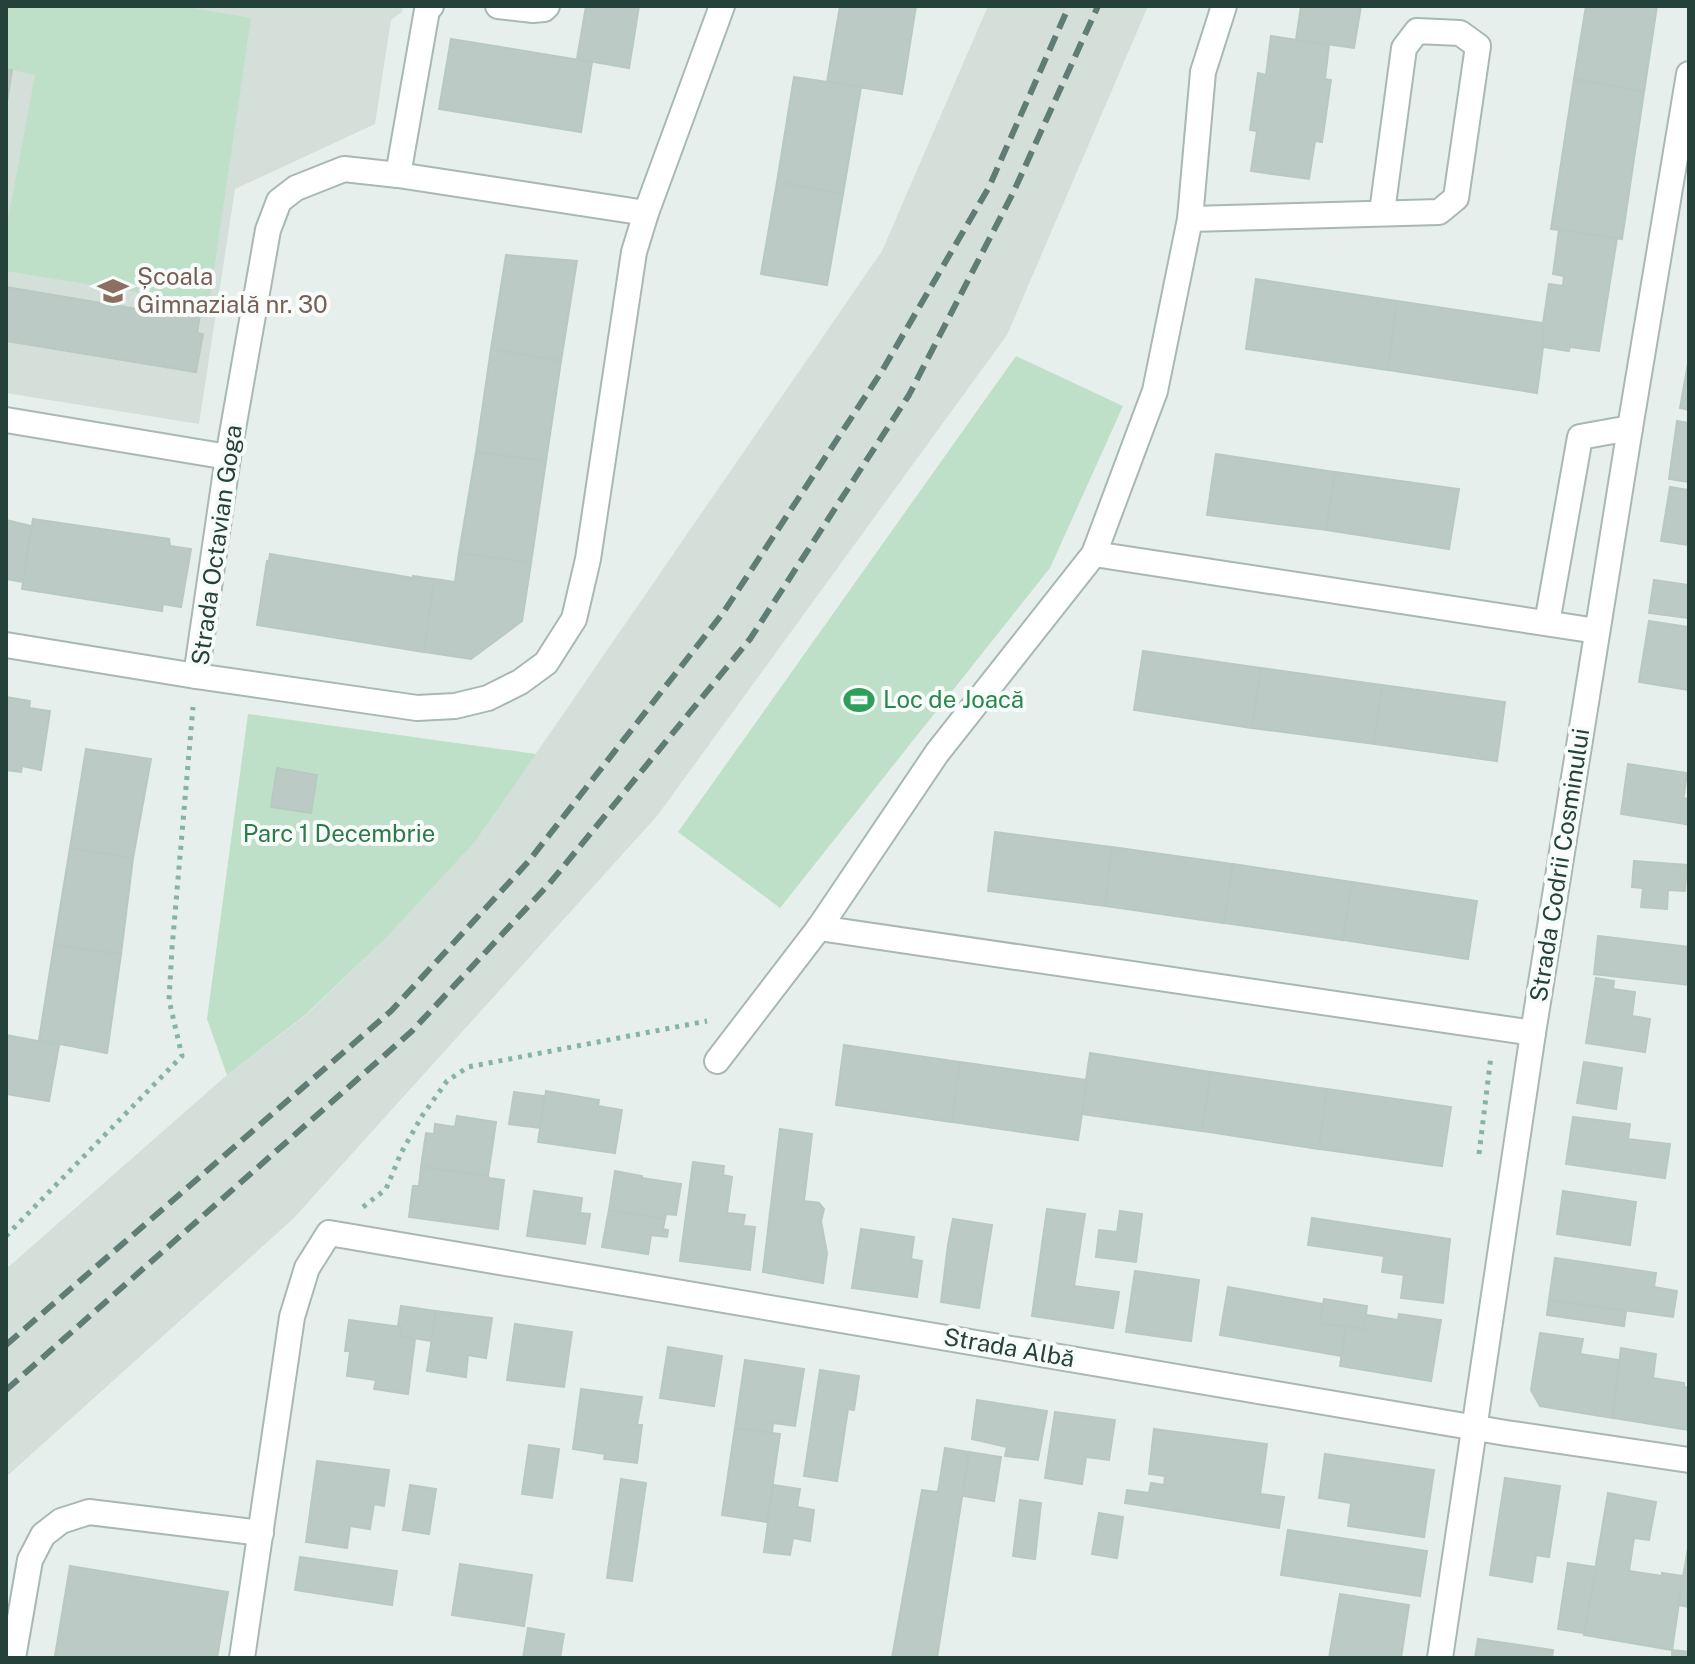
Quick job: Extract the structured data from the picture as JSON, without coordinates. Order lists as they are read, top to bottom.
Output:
{
  "streets": {
    "street": ["Strada Octavian Goga", "Strada Codrii Cosminului", "Strada Albă"]
  },
  "crossings": [
    ["Strada Codrii Cosminului", "Strada Albă"]
  ],
  "parks": ["Parc 1 Decembrie"],
  "places": {
    "school or university": ["Școala Gimnazială nr. 30"],
    "sports": ["Loc de Joacă"]
  }
}
